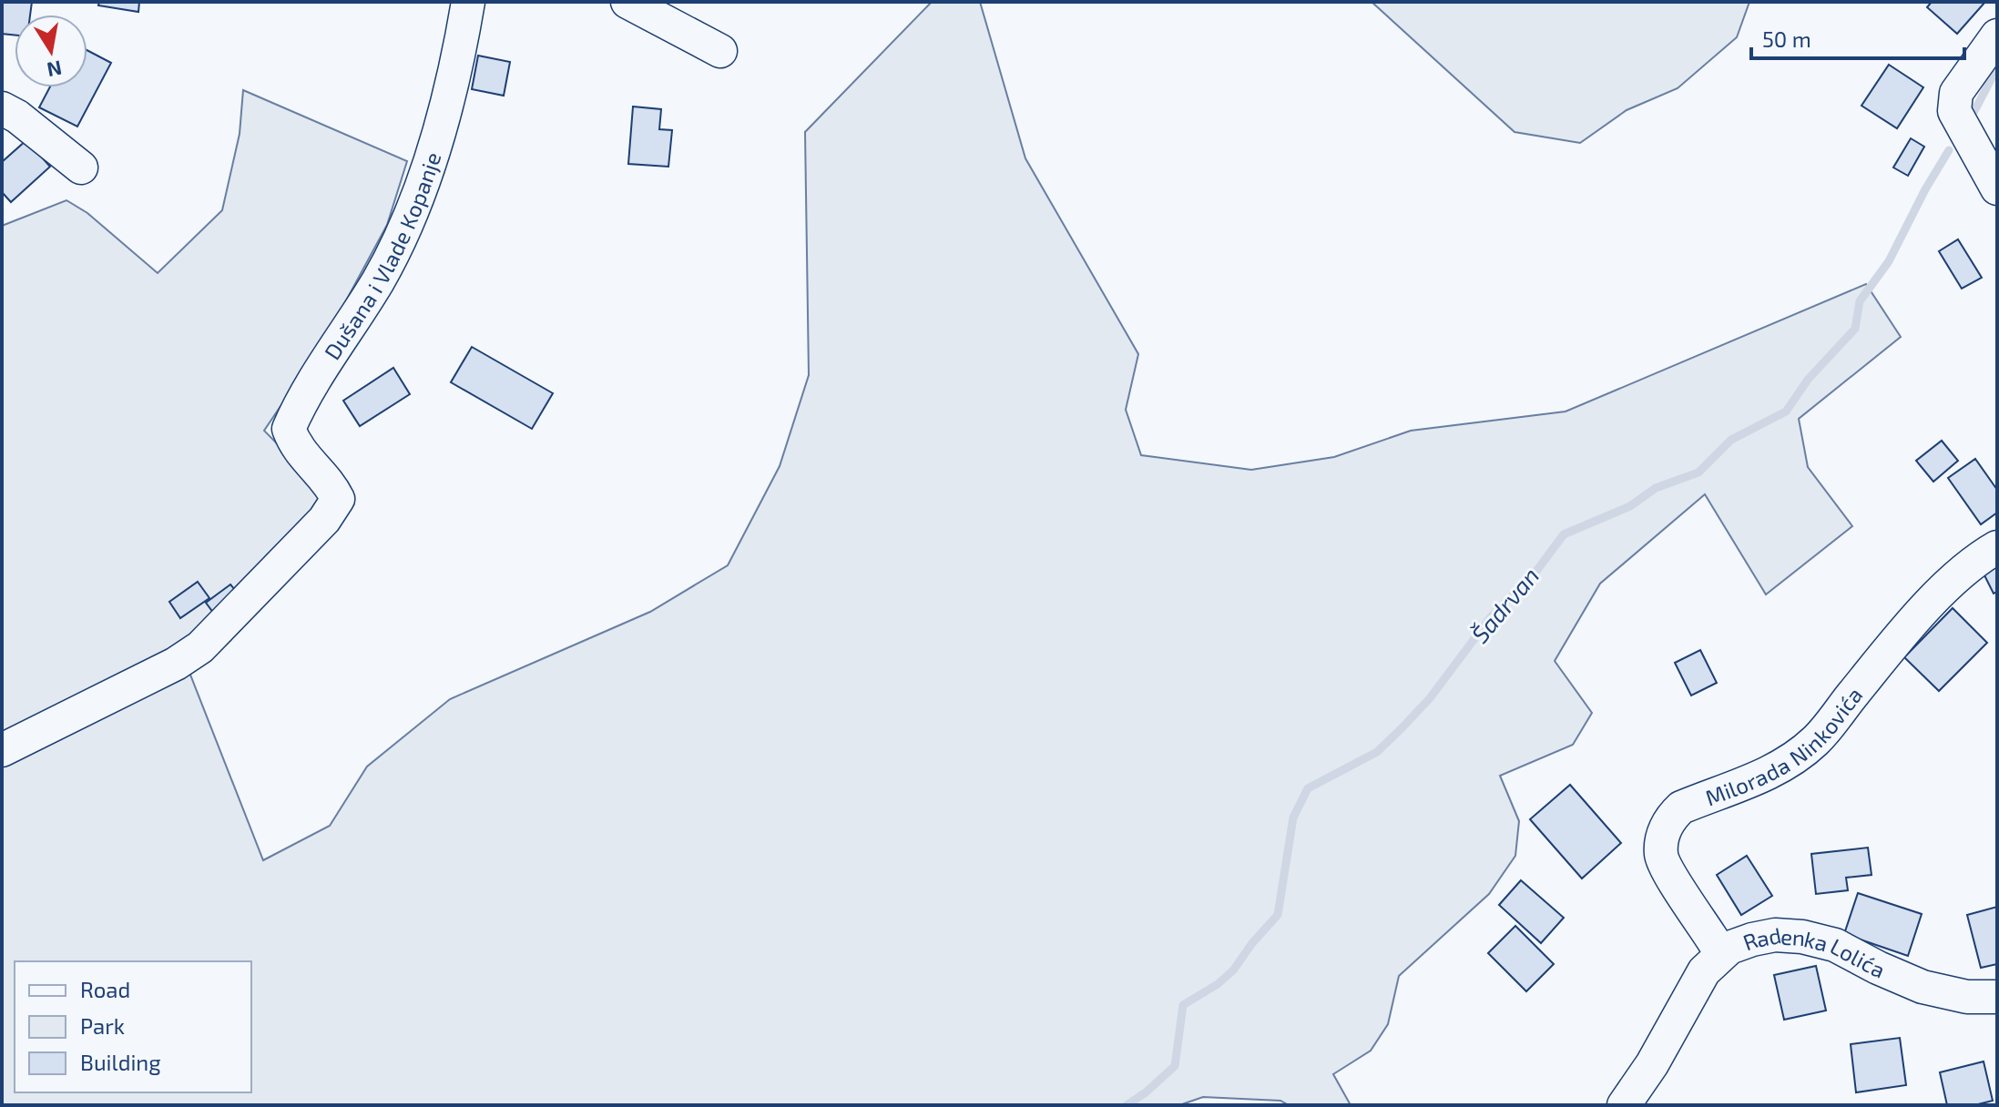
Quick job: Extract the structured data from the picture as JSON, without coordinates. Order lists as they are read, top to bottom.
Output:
{
  "streets": {
    "street": ["Dušana i Vlade Kopanje", "Milorada Ninkovića", "Radenka Lolića"]
  },
  "crossings": [
    ["Milorada Ninkovića", "Radenka Lolića"]
  ],
  "water": ["Šadrvan"],
  "legend": ["Road", "Park", "Building"],
  "scale_bar": "50 m",
  "north": "bottom"
}
